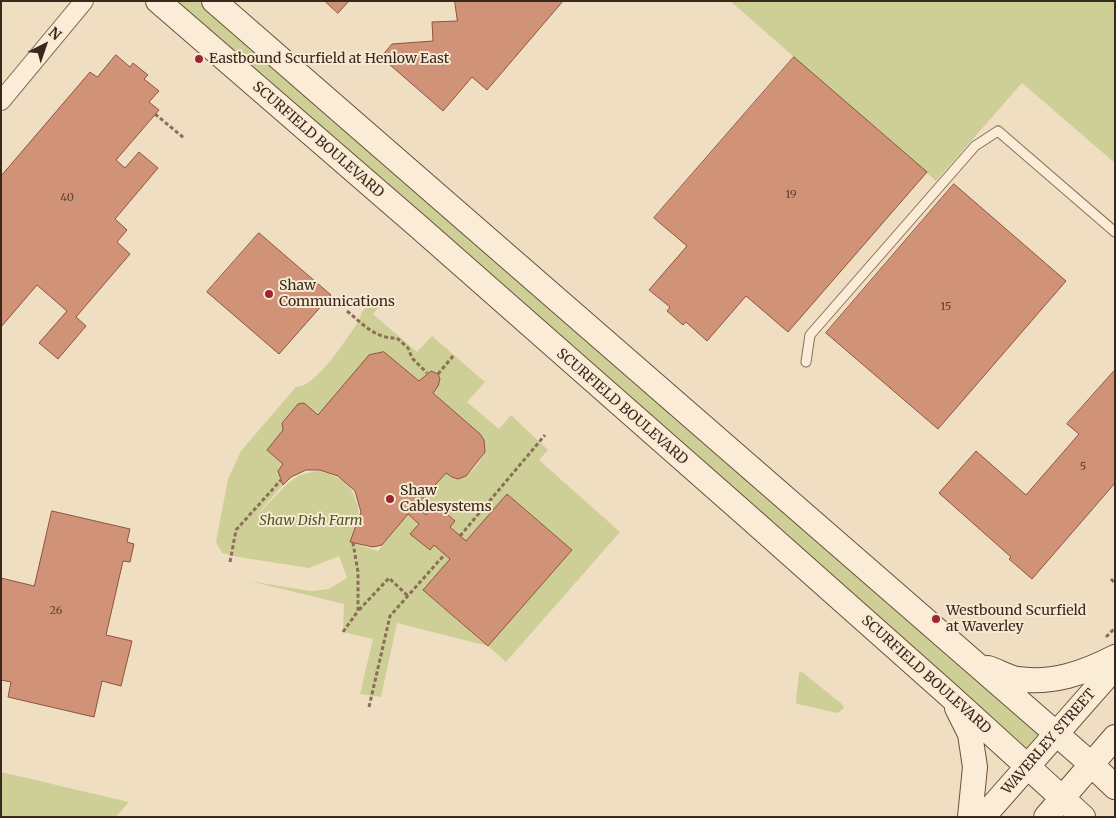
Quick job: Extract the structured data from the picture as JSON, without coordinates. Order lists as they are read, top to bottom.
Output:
{
  "streets": {
    "street": ["SCURFIELD BOULEVARD", "WAVERLEY STREET"]
  },
  "crossings": [
    ["SCURFIELD BOULEVARD", "WAVERLEY STREET"]
  ],
  "parks": ["Shaw Dish Farm"],
  "places": [
    "Eastbound Scurfield at Henlow East",
    "Shaw Communications",
    "Shaw Cablesystems",
    "Westbound Scurfield at Waverley"
  ],
  "house_numbers": [
    "19",
    "40",
    "15",
    "5",
    "26"
  ],
  "north": "top right"
}
